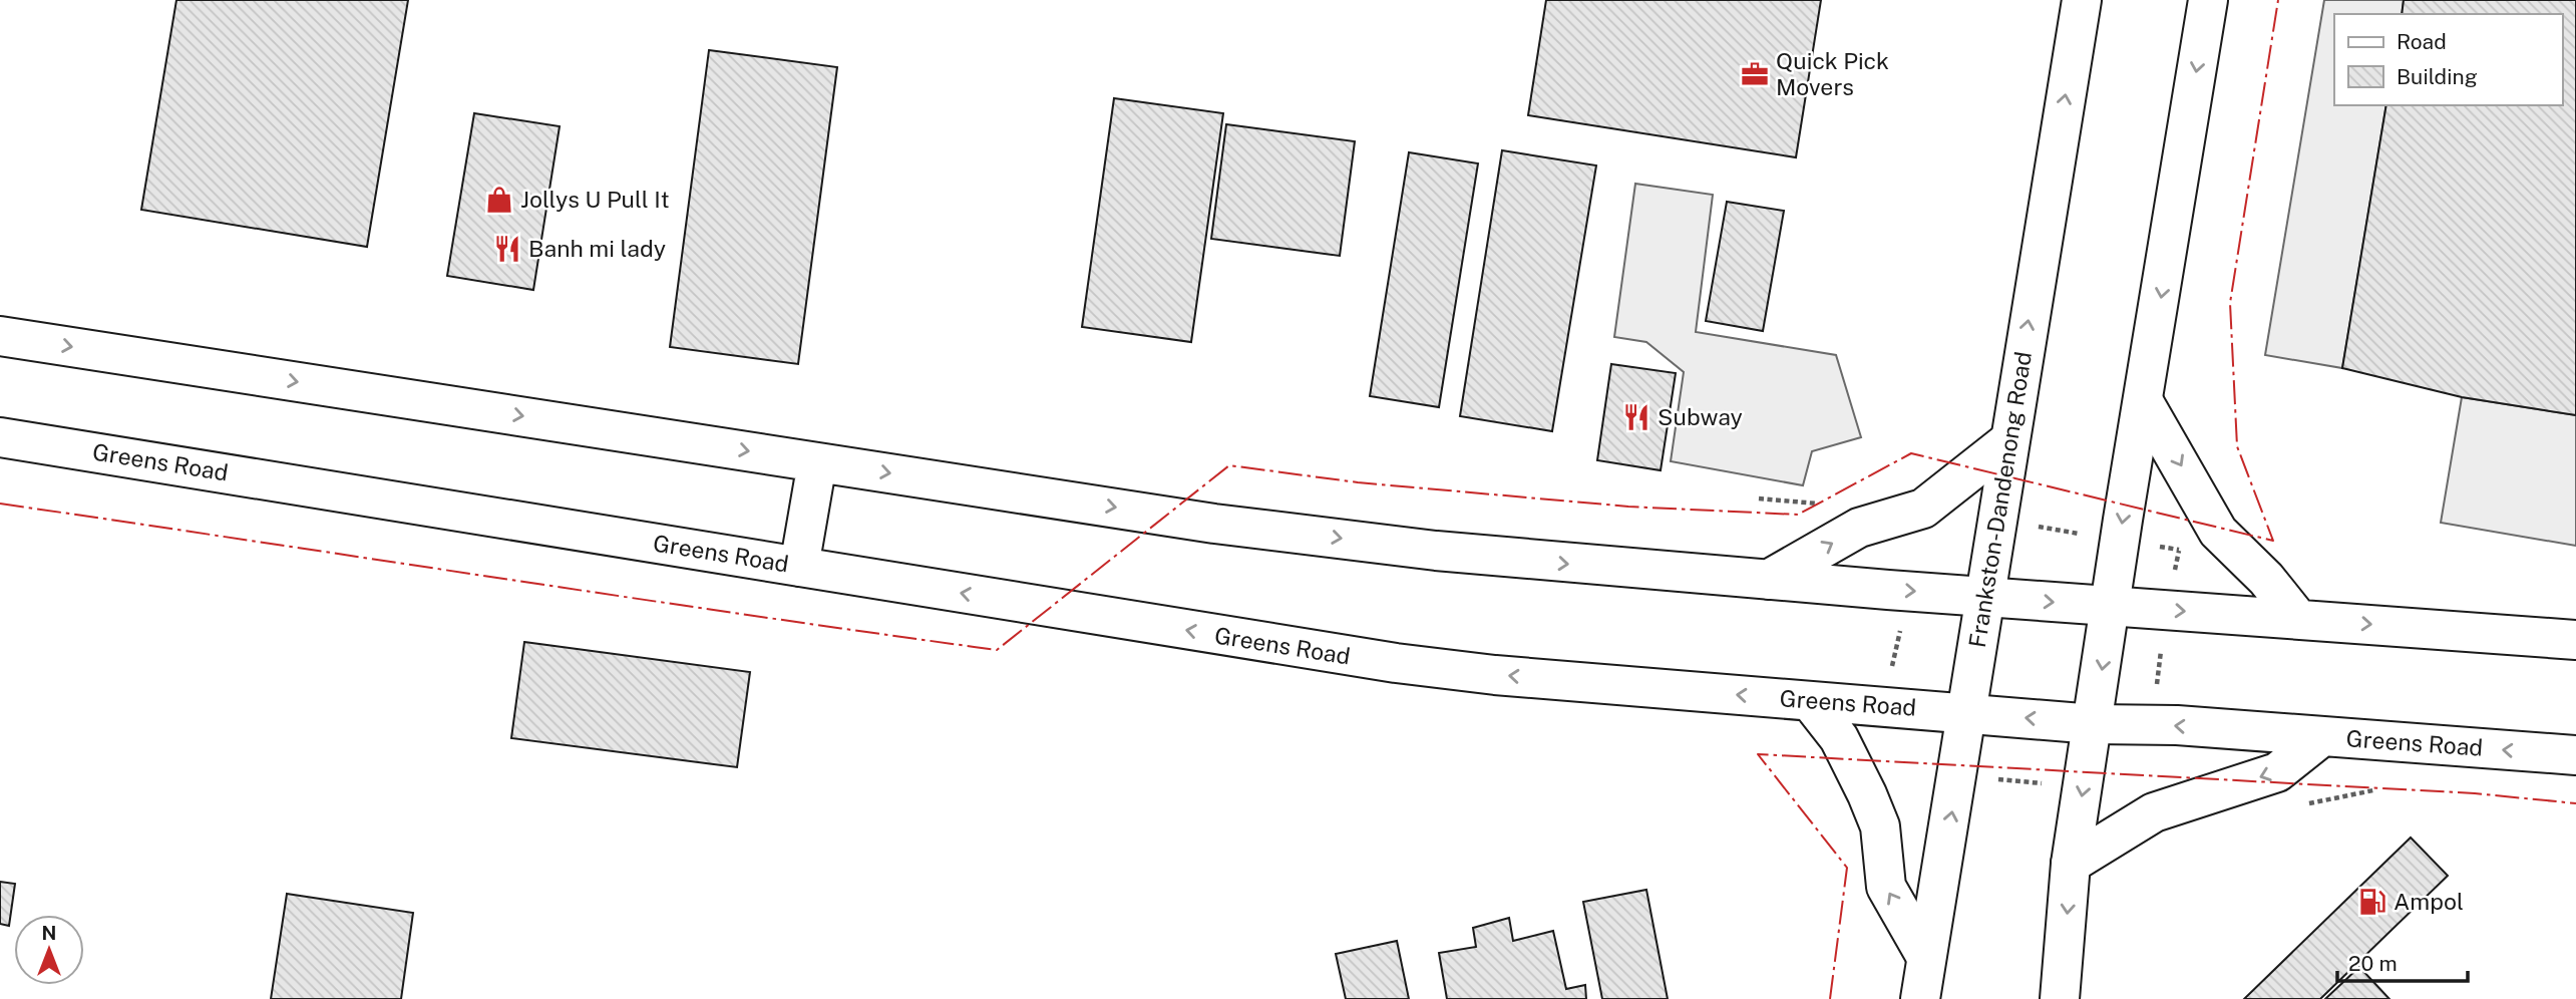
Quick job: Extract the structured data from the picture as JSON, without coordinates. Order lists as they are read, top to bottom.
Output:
{
  "streets": {
    "main road": ["Greens Road", "Frankston-Dandenong Road"]
  },
  "crossings": [
    ["Greens Road", "Frankston-Dandenong Road"]
  ],
  "places": {
    "office": ["Quick Pick Movers"],
    "shop": ["Jollys U Pull It"],
    "restaurant": ["Banh mi lady", "Subway"],
    "fuel station": ["Ampol"]
  },
  "legend": ["Road", "Building"],
  "scale_bar": "20 m",
  "north": "top"
}
